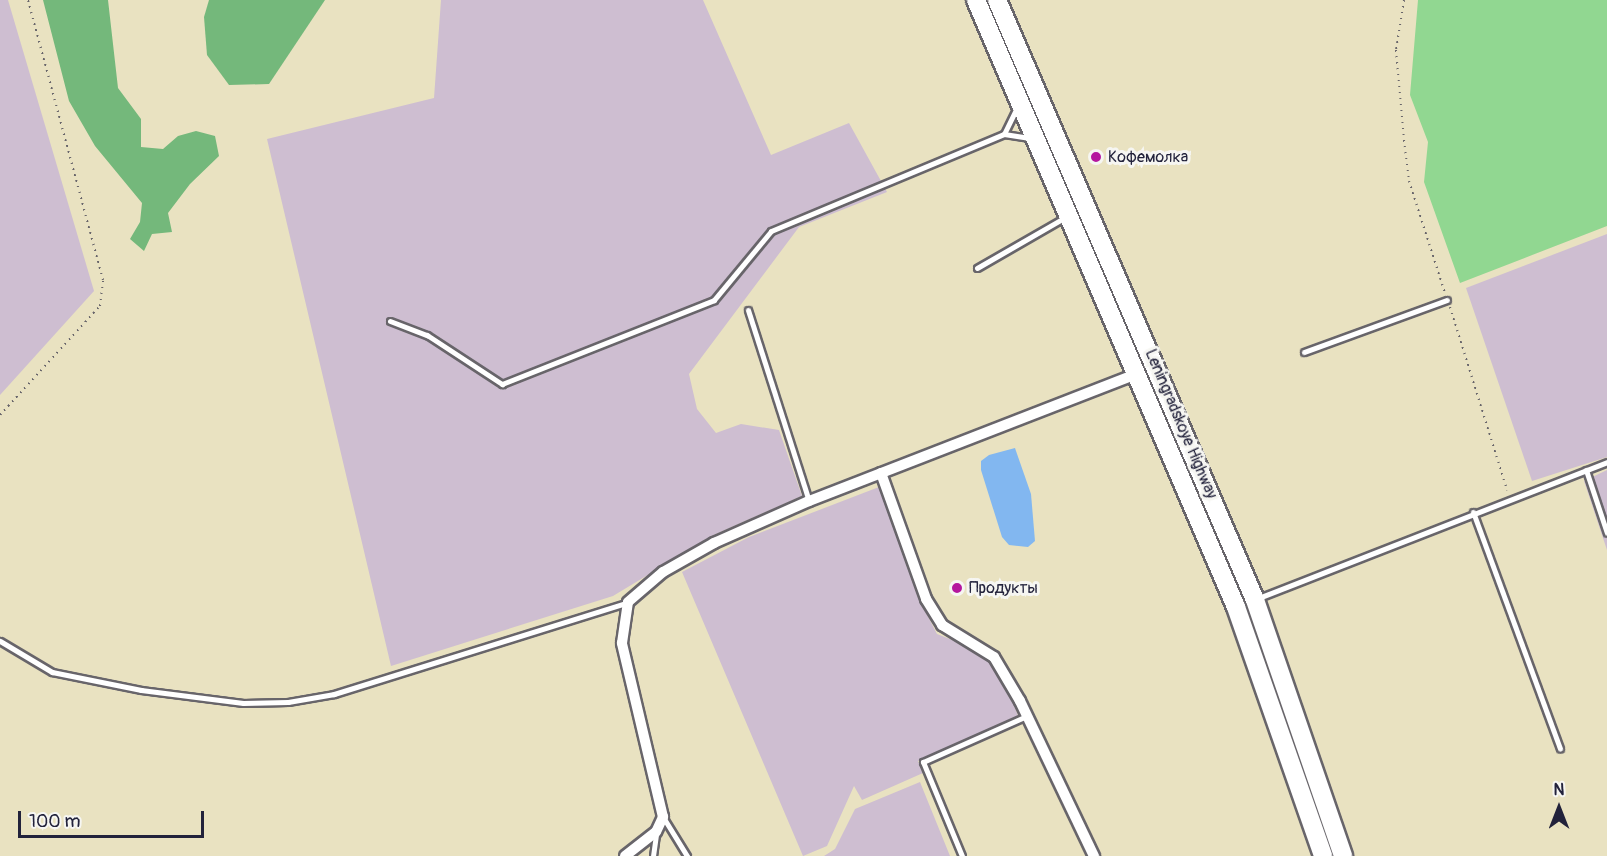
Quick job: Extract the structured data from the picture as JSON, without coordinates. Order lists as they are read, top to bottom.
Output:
{
  "streets": {
    "highway": ["Leningradskoye Highway"]
  },
  "places": ["Кофемолка", "Продукты"],
  "scale_bar": "100 m",
  "north": "top"
}
